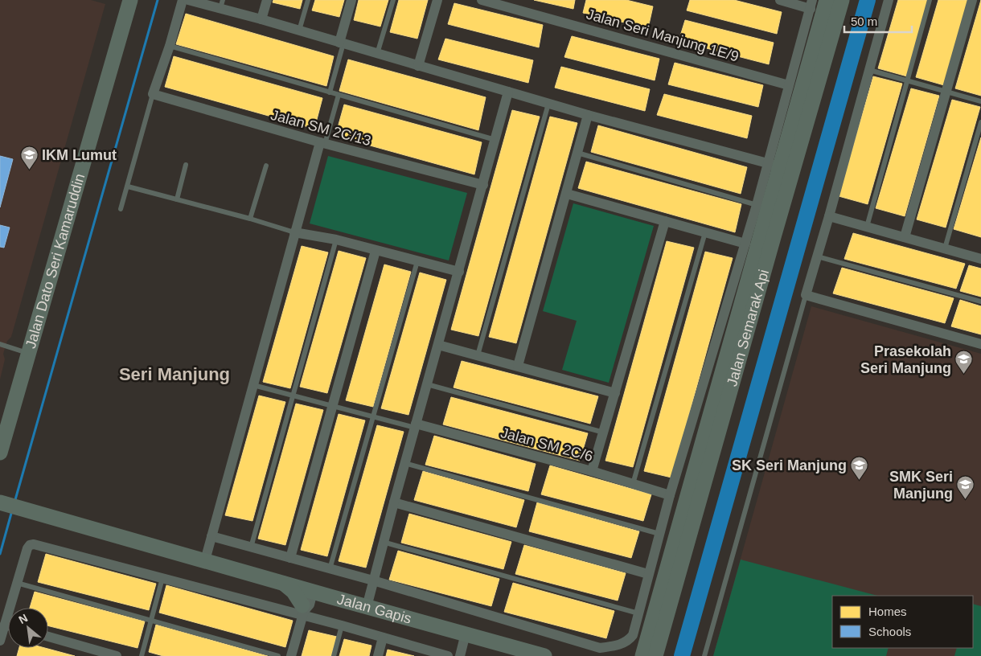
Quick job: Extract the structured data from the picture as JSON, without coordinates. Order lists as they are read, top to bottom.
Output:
{
  "streets": {
    "street": [
      "Jalan Seri Manjung 1E/9",
      "Jalan SM 2C/13",
      "Jalan Dato Seri Kamaruddin",
      "Jalan Semarak Api",
      "Jalan SM 2C/6",
      "Jalan Gapis"
    ]
  },
  "districts": ["Seri Manjung"],
  "places": {
    "school or university": [
      "IKM Lumut",
      "Prasekolah Seri Manjung",
      "SK Seri Manjung",
      "SMK Seri Manjung"
    ]
  },
  "legend": ["Homes", "Schools"],
  "scale_bar": "50 m",
  "north": "top left"
}
